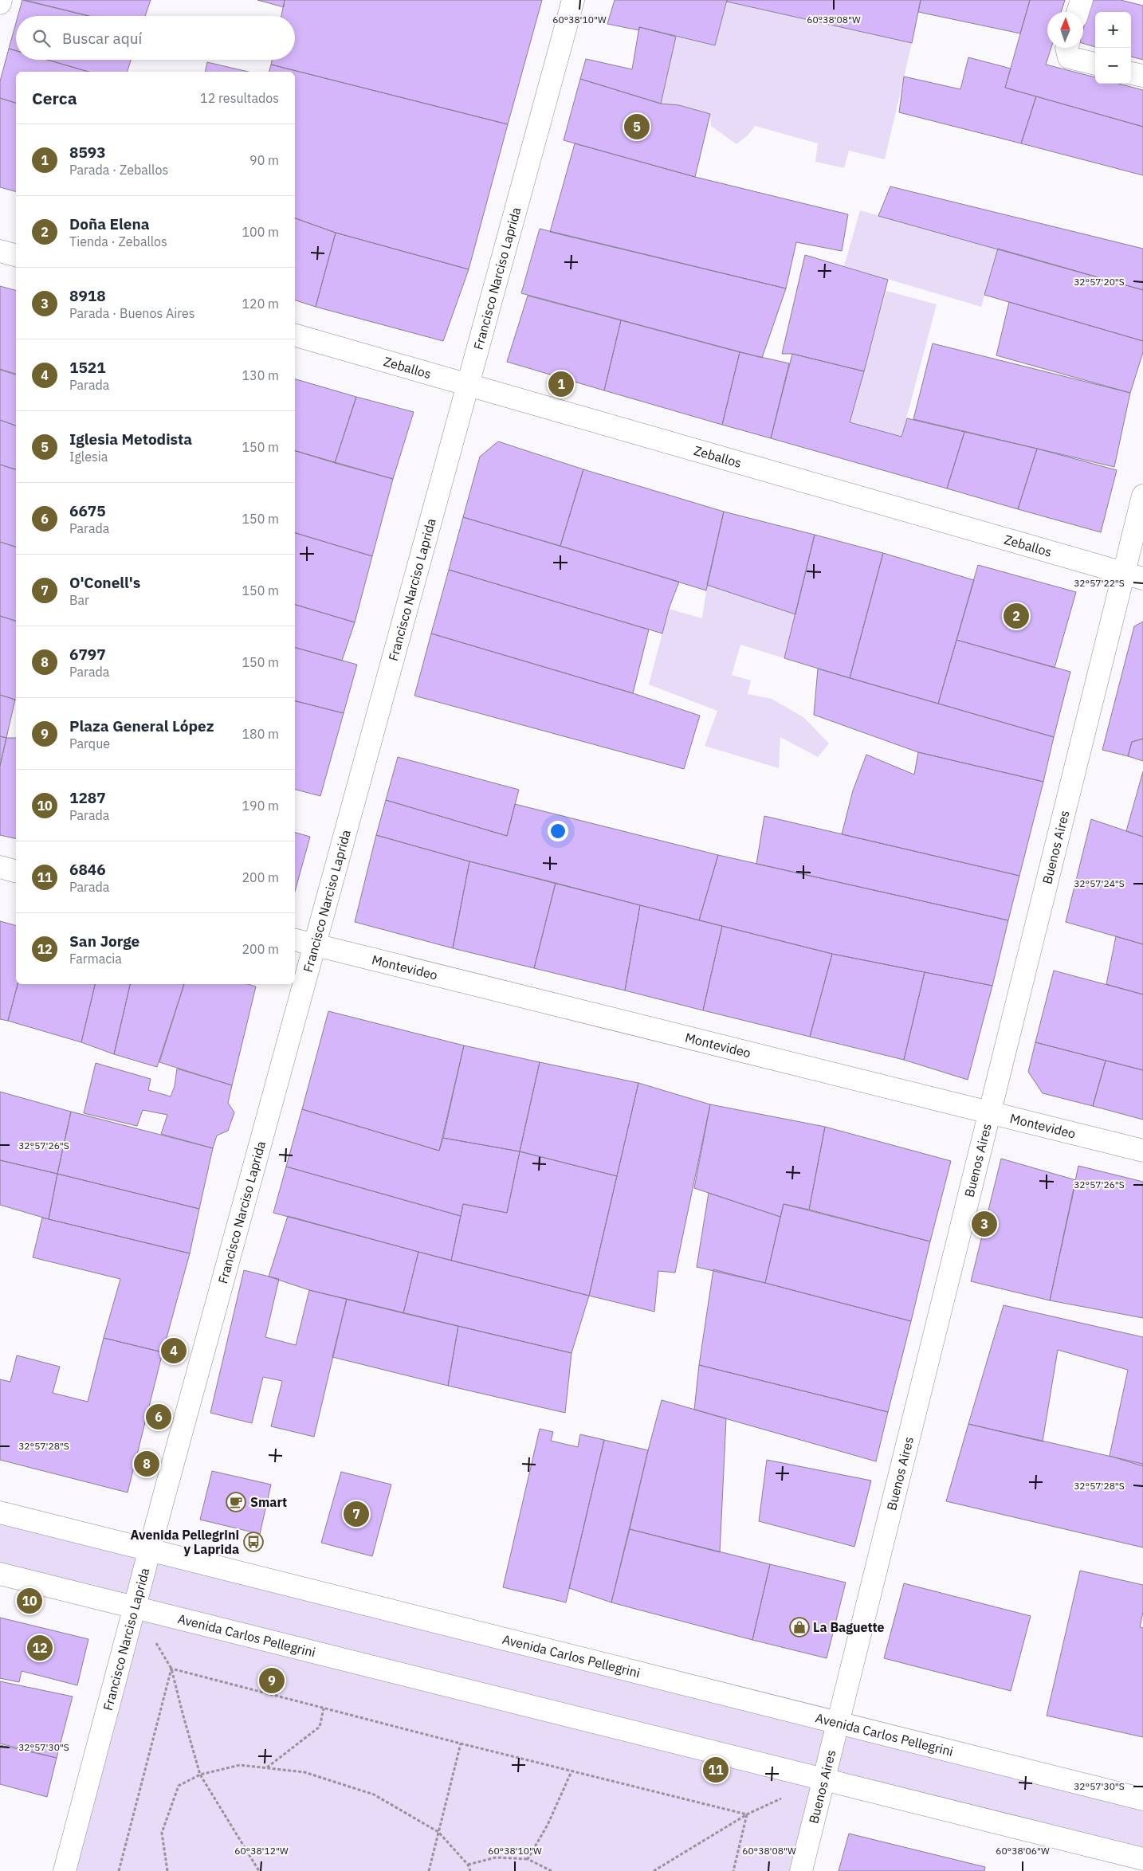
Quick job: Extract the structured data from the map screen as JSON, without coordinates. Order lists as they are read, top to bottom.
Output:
{
  "streets": {
    "main road": [
      "Francisco Narciso Laprida",
      "Zeballos",
      "Buenos Aires",
      "Montevideo",
      "Avenida Carlos Pellegrini"
    ]
  },
  "crossings": [
    ["Francisco Narciso Laprida", "Zeballos"],
    ["Francisco Narciso Laprida", "Montevideo"],
    ["Francisco Narciso Laprida", "Avenida Carlos Pellegrini"],
    ["Zeballos", "Buenos Aires"],
    ["Buenos Aires", "Montevideo"],
    ["Buenos Aires", "Avenida Carlos Pellegrini"]
  ],
  "places": {
    "cafe": ["Smart"],
    "bus stop": ["Avenida Pellegrini y Laprida"],
    "shop": ["La Baguette"]
  },
  "north": "top",
  "page": {
    "map_buttons": ["+", "−"],
    "search": "Buscar aquí",
    "heading": ["Cerca", "12 resultados"],
    "pins": [
      "5",
      "1",
      "2",
      "3",
      "4",
      "6",
      "8",
      "7",
      "10",
      "12",
      "9",
      "11"
    ],
    "list": [
      {
        "mark": "1",
        "name": "8593",
        "note": "Parada · Zeballos",
        "value": "90 m"
      },
      {
        "mark": "2",
        "name": "Doña Elena",
        "note": "Tienda · Zeballos",
        "value": "100 m"
      },
      {
        "mark": "3",
        "name": "8918",
        "note": "Parada · Buenos Aires",
        "value": "120 m"
      },
      {
        "mark": "4",
        "name": "1521",
        "note": "Parada",
        "value": "130 m"
      },
      {
        "mark": "5",
        "name": "Iglesia Metodista",
        "note": "Iglesia",
        "value": "150 m"
      },
      {
        "mark": "6",
        "name": "6675",
        "note": "Parada",
        "value": "150 m"
      },
      {
        "mark": "7",
        "name": "O'Conell's",
        "note": "Bar",
        "value": "150 m"
      },
      {
        "mark": "8",
        "name": "6797",
        "note": "Parada",
        "value": "150 m"
      },
      {
        "mark": "9",
        "name": "Plaza General López",
        "note": "Parque",
        "value": "180 m"
      },
      {
        "mark": "10",
        "name": "1287",
        "note": "Parada",
        "value": "190 m"
      },
      {
        "mark": "11",
        "name": "6846",
        "note": "Parada",
        "value": "200 m"
      },
      {
        "mark": "12",
        "name": "San Jorge",
        "note": "Farmacia",
        "value": "200 m"
      }
    ]
  },
  "coordinates": [
    "60°38'10\"W",
    "60°38'08\"W",
    "32°57'20\"S",
    "32°57'22\"S",
    "32°57'24\"S",
    "32°57'26\"S",
    "32°57'28\"S",
    "32°57'30\"S",
    "60°38'12\"W",
    "60°38'06\"W"
  ]
}
